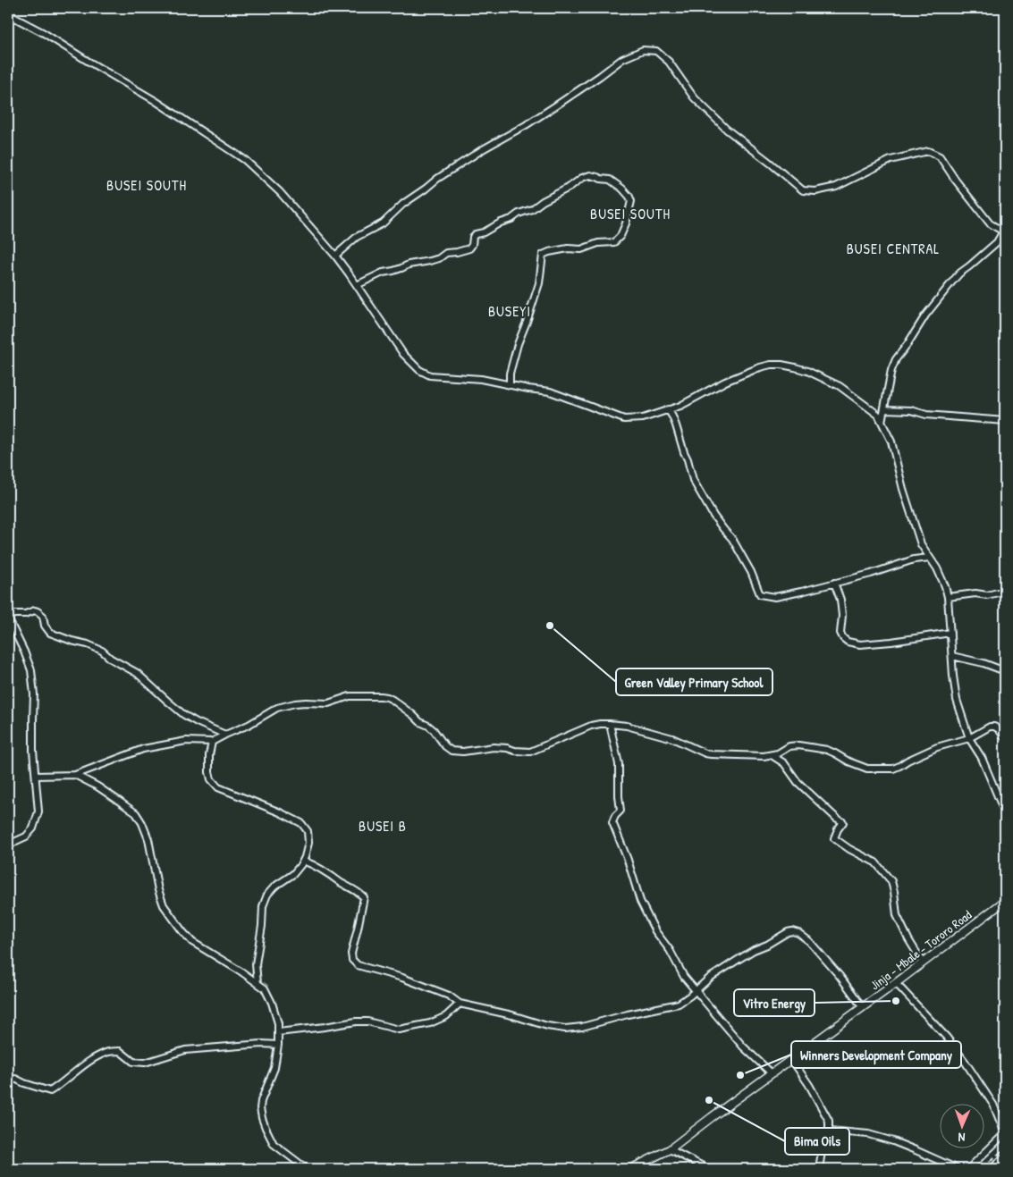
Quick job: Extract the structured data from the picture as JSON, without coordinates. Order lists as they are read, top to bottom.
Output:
{
  "streets": {
    "main road": ["Jinja - Mbale - Tororo Road"]
  },
  "districts": [
    "BUSEI SOUTH",
    "BUSEI SOUTH",
    "BUSEI CENTRAL",
    "BUSEYI",
    "BUSEI B"
  ],
  "places": [
    "Green Valley Primary School",
    "Vitro Energy",
    "Winners Development Company",
    "Bima Oils"
  ],
  "north": "bottom"
}
